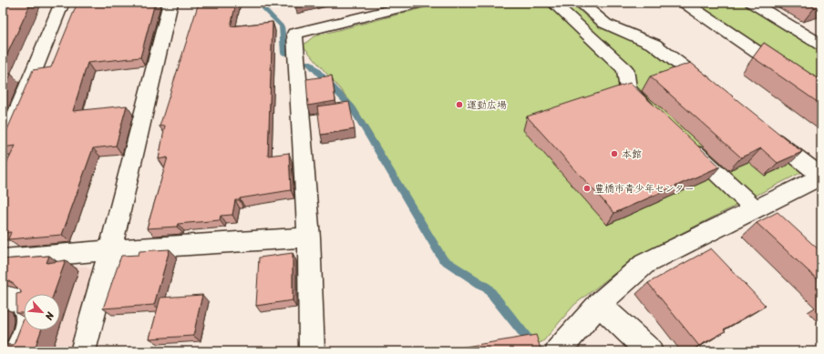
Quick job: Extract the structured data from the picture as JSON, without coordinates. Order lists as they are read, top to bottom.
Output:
{
  "places": ["運動広場", "本館", "豊橋市青少年センター"],
  "north": "bottom right"
}
